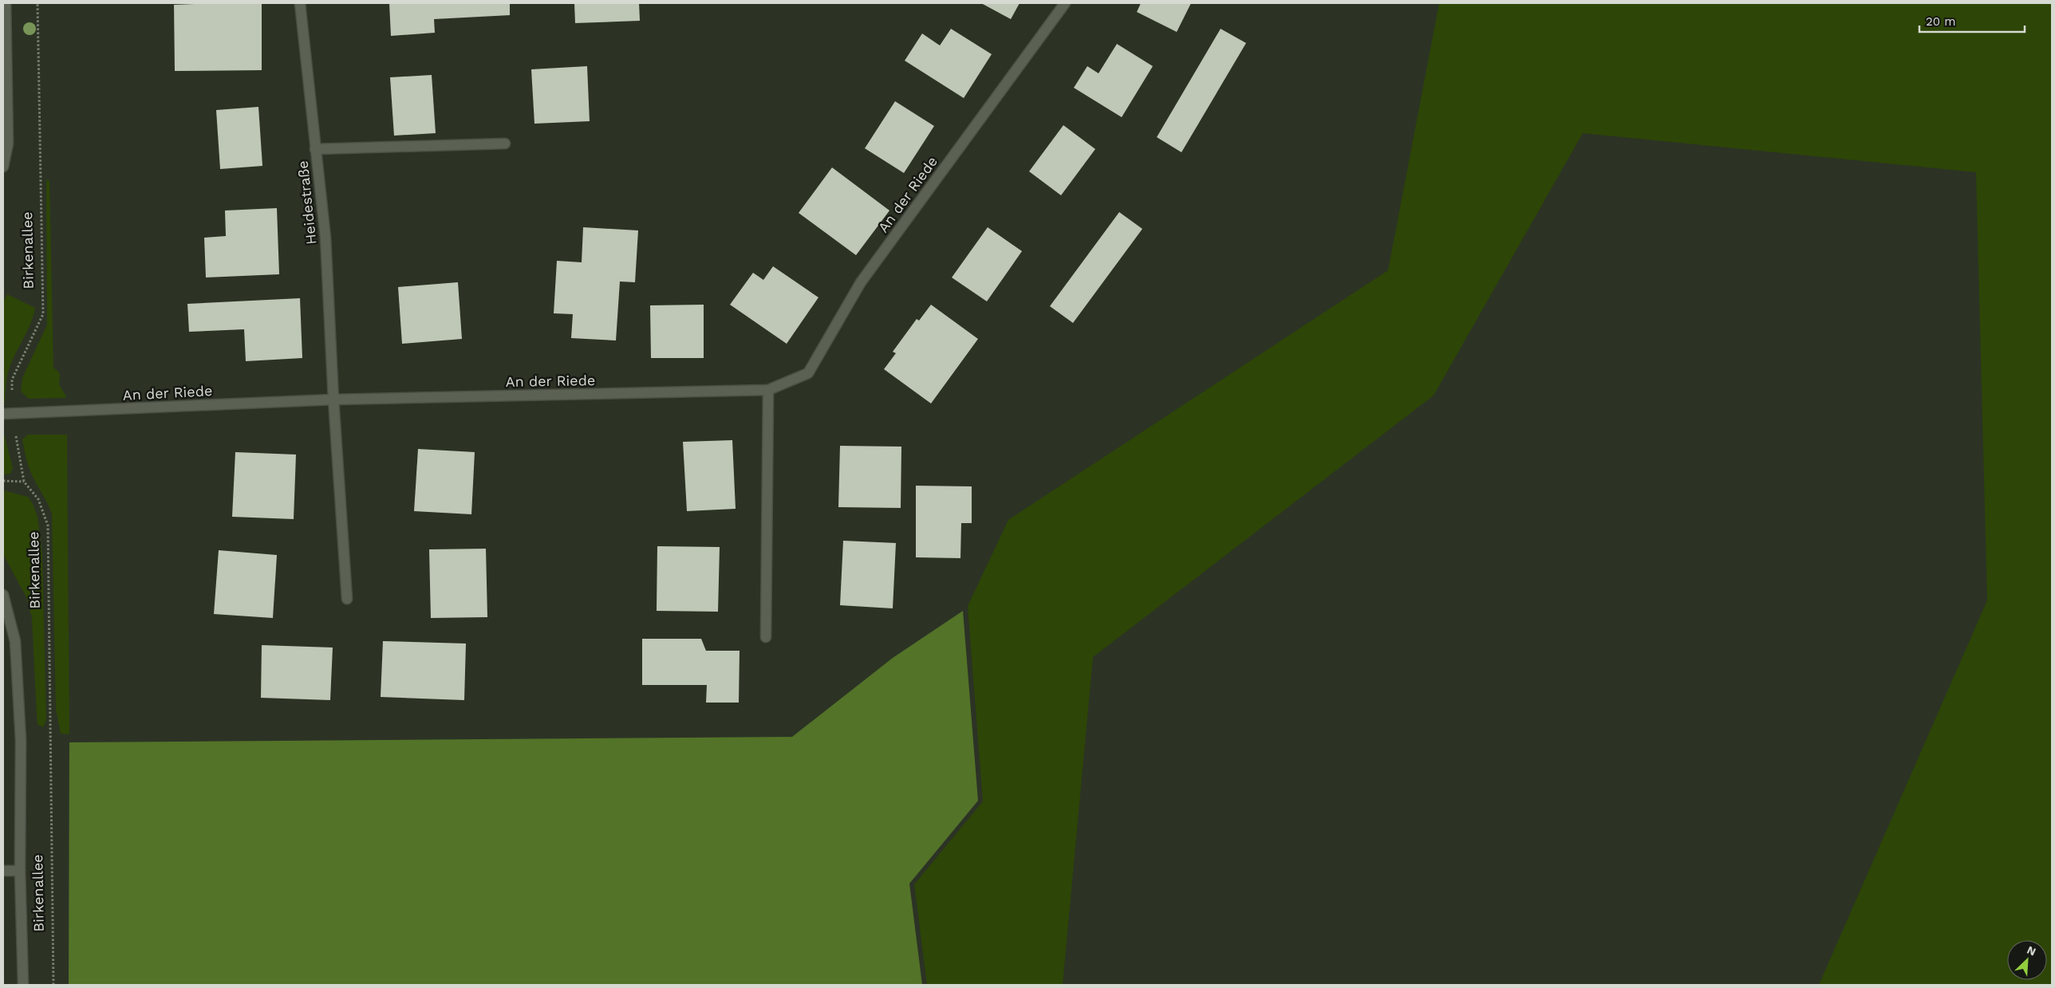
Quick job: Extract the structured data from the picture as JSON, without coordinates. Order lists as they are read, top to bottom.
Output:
{
  "streets": {
    "street": ["An der Riede", "Heidestraße", "Birkenallee"]
  },
  "crossings": [
    ["An der Riede", "Heidestraße"],
    ["An der Riede", "Birkenallee"]
  ],
  "scale_bar": "20 m",
  "north": "top right"
}
